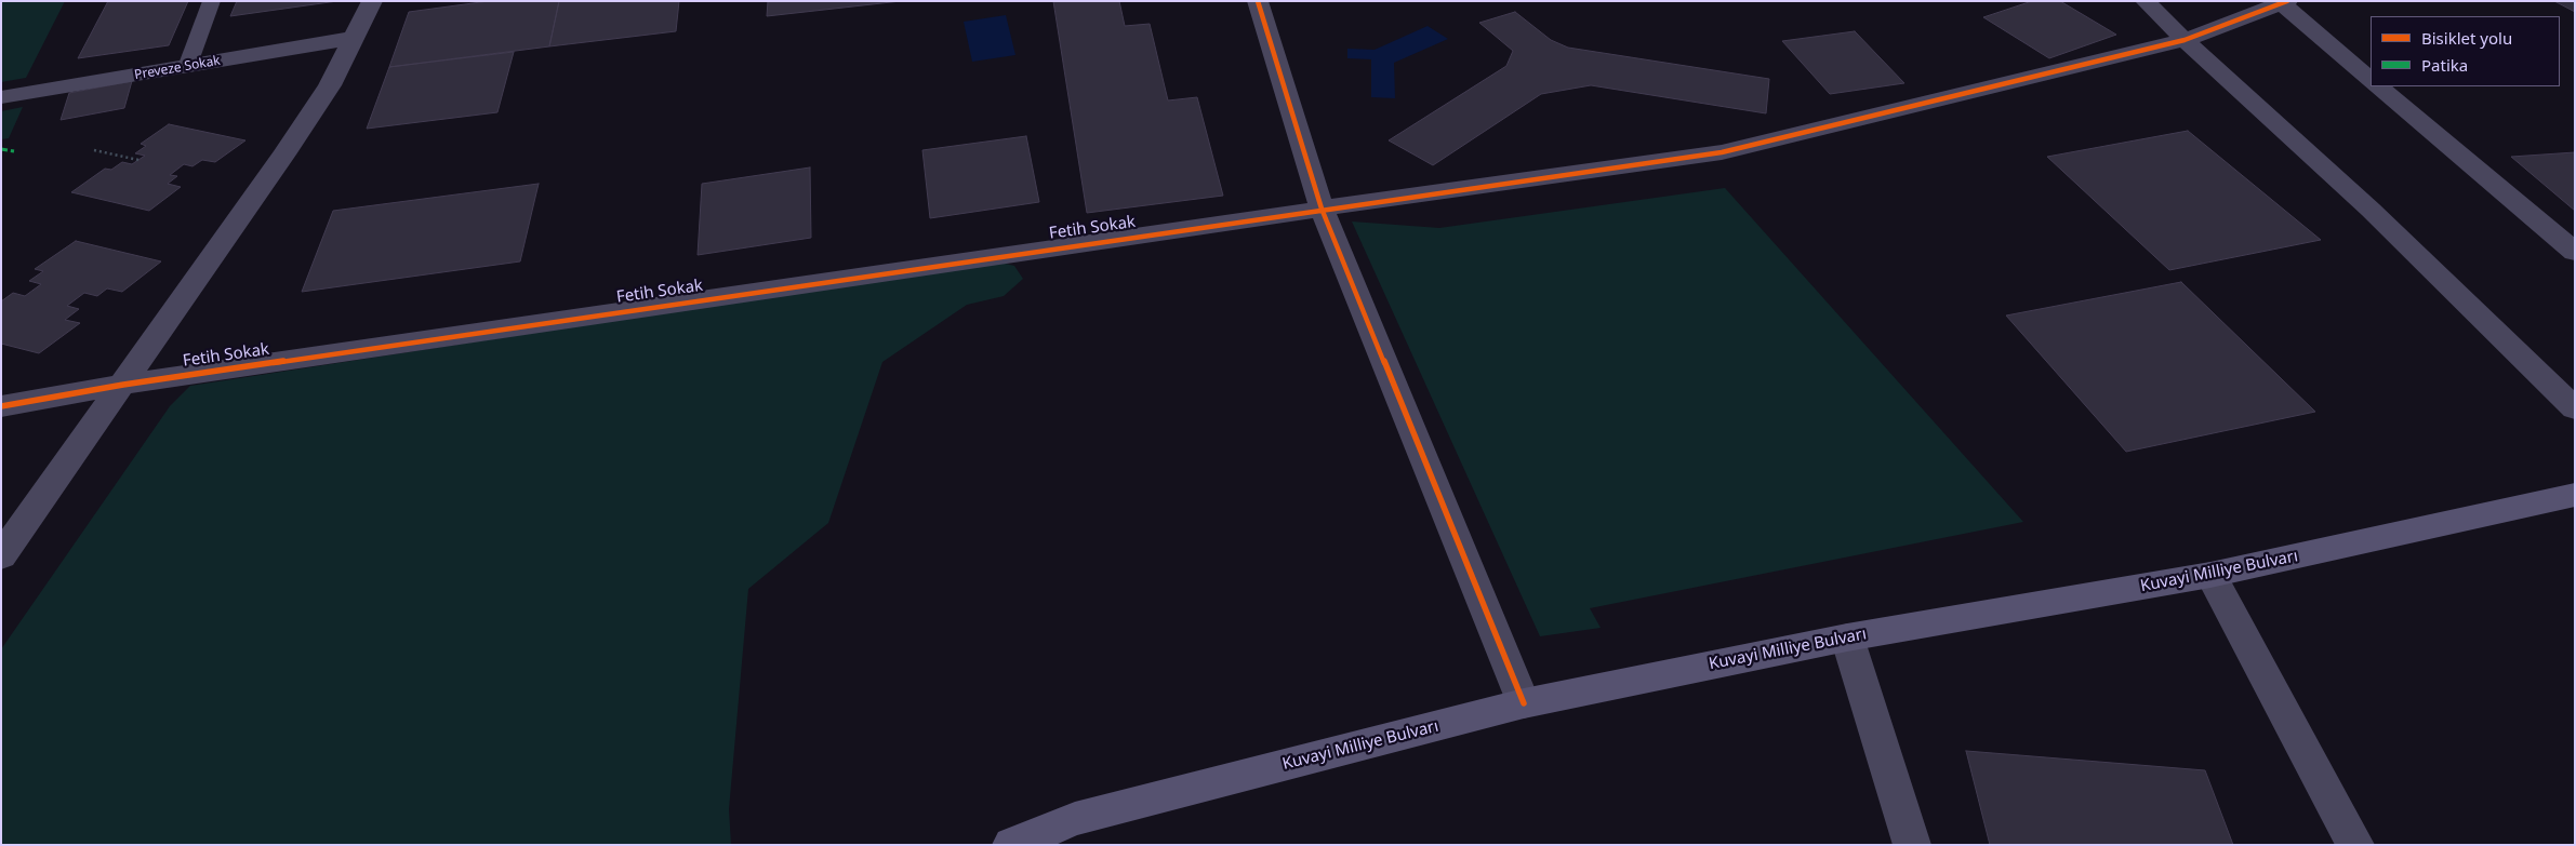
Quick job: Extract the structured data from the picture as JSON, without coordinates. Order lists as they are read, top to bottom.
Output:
{
  "streets": {
    "main road": ["Kuvayi Milliye Bulvarı"],
    "street": ["Preveze Sokak", "Fetih Sokak"]
  },
  "legend": ["Bisiklet yolu", "Patika"]
}
